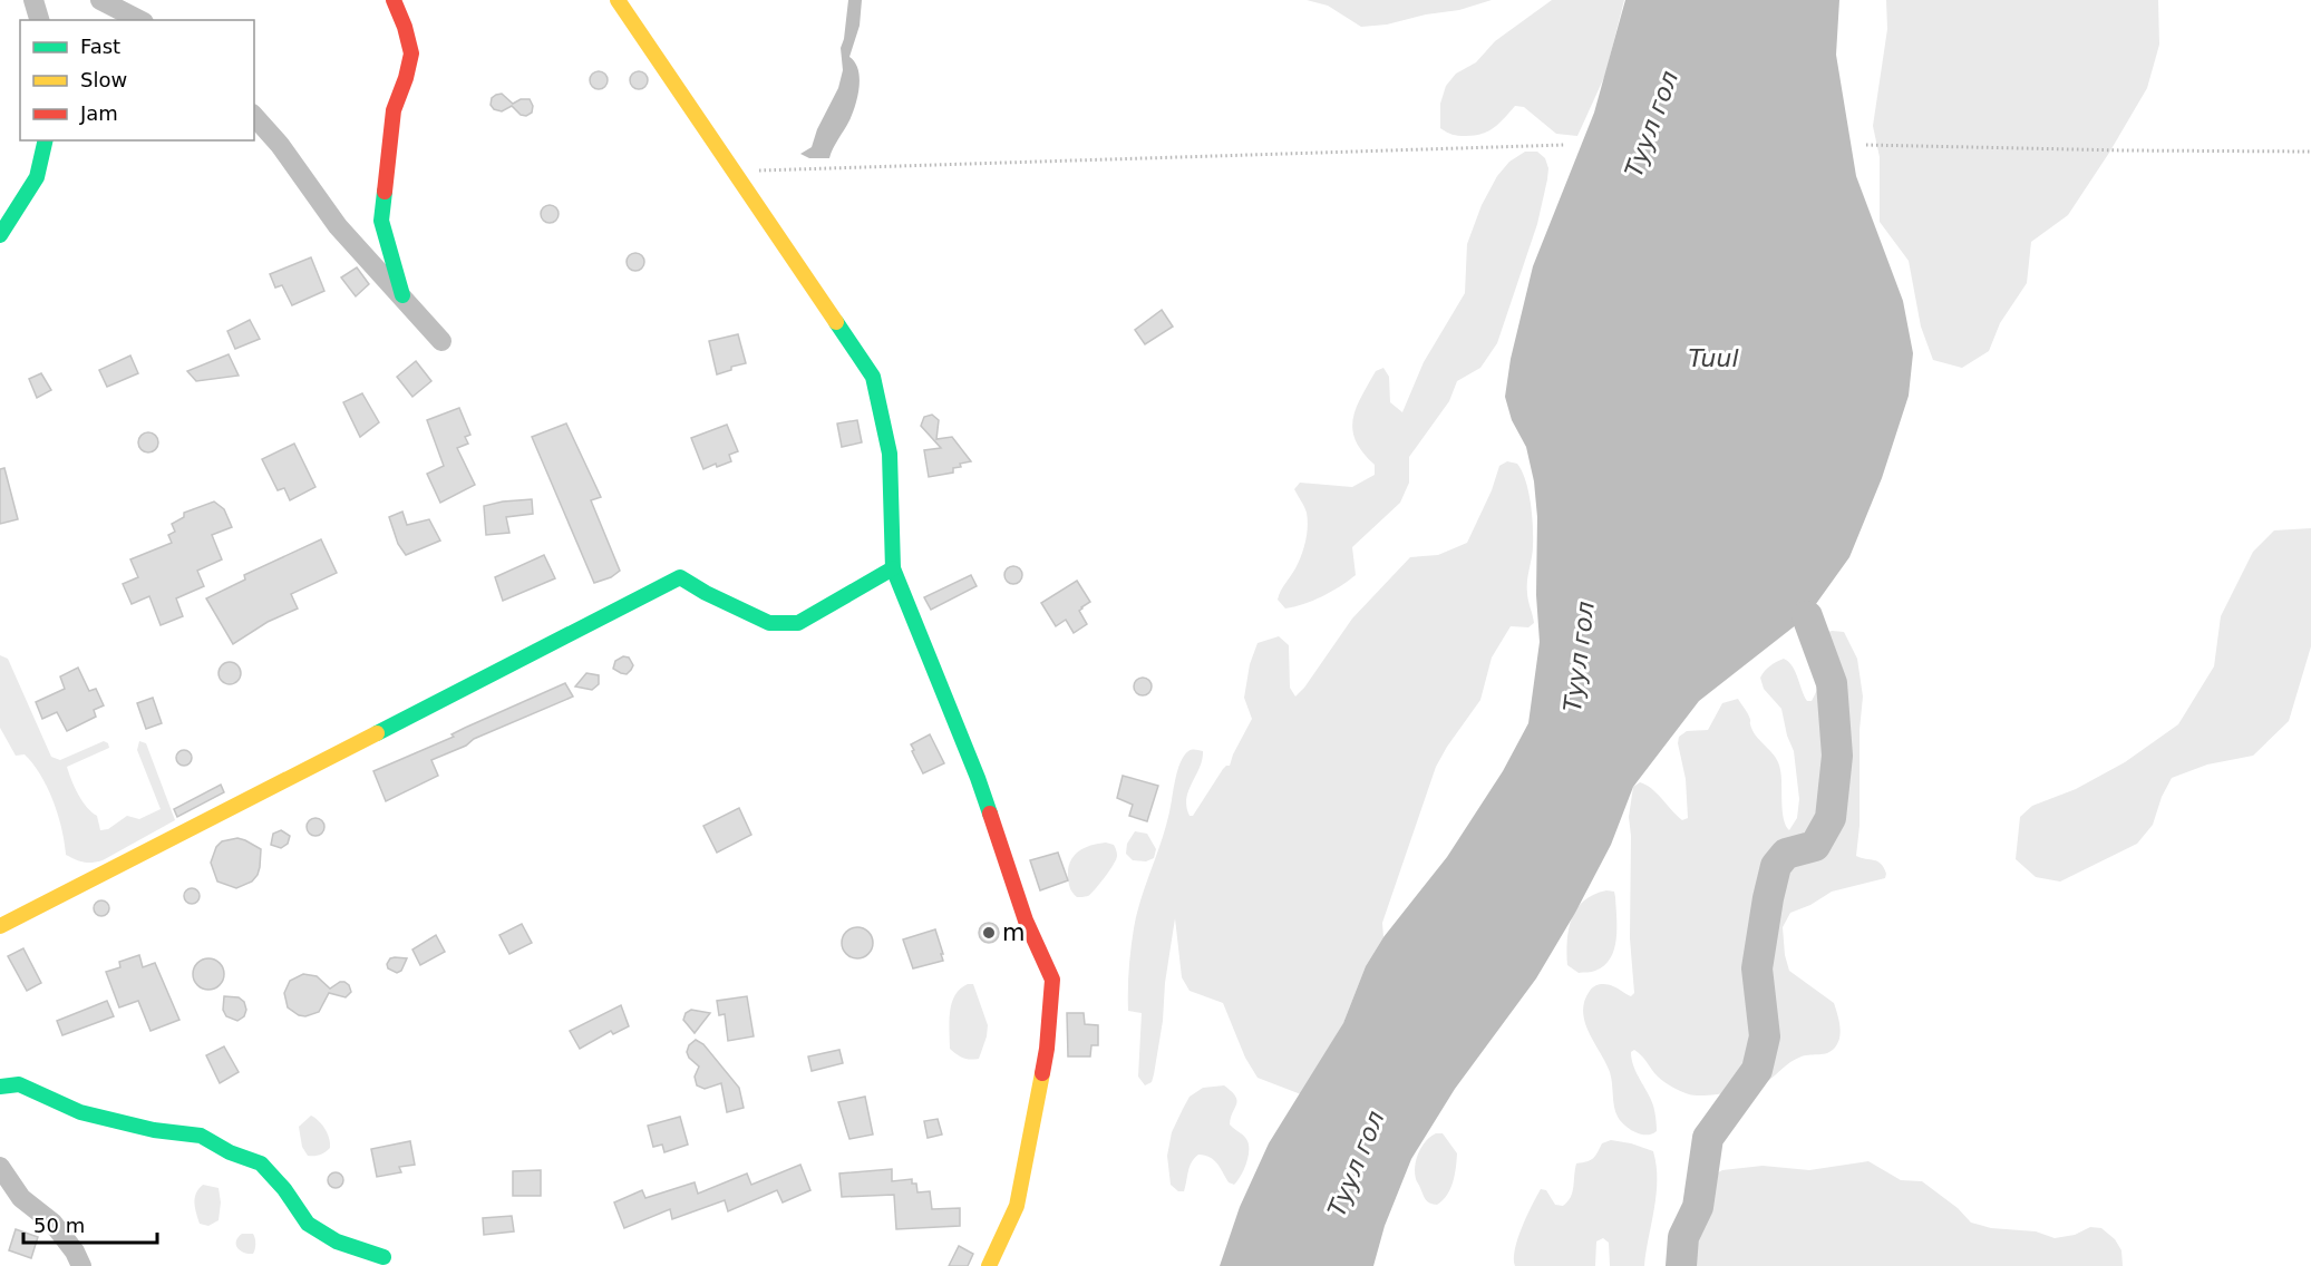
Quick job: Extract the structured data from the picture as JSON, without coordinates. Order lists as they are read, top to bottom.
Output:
{
  "water": ["Туул гол", "Tuul"],
  "places": ["m"],
  "legend": ["Fast", "Slow", "Jam"],
  "scale_bar": "50 m"
}
